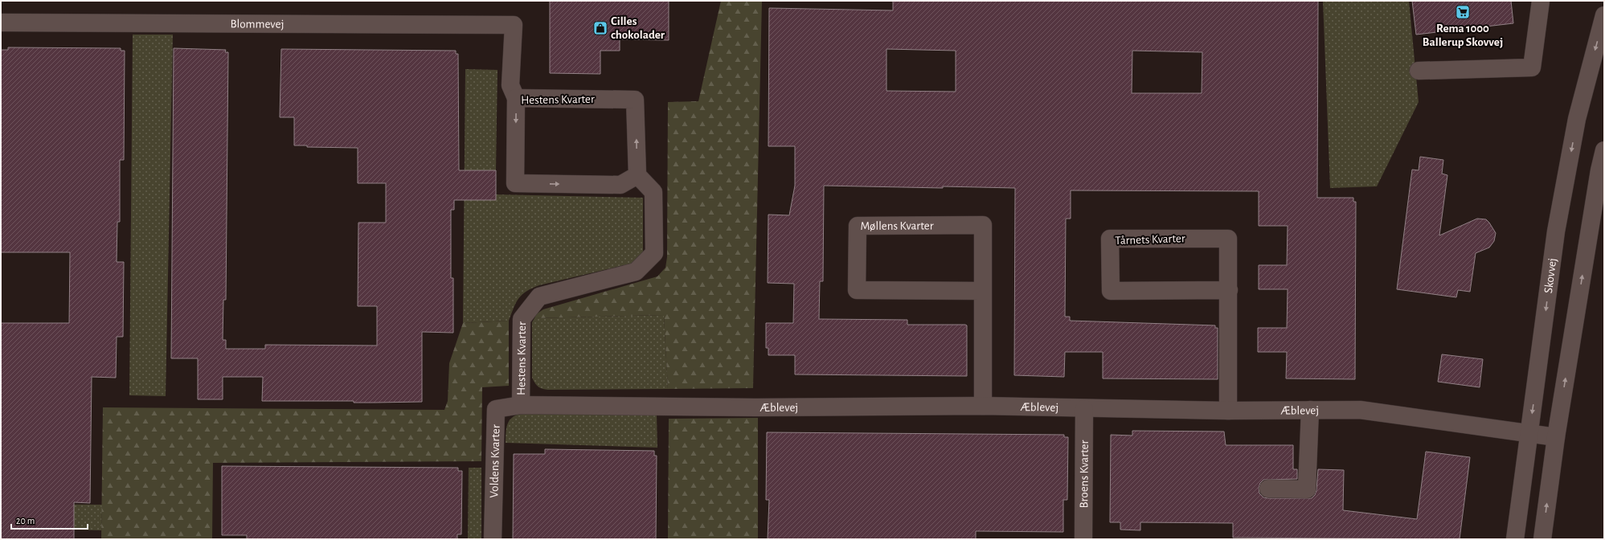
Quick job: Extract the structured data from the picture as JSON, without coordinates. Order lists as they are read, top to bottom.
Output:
{
  "streets": {
    "street": [
      "Blommevej",
      "Hestens Kvarter",
      "Møllens Kvarter",
      "Tårnets Kvarter",
      "Skovvej",
      "Æblevej",
      "Voldens Kvarter",
      "Broens Kvarter"
    ]
  },
  "crossings": [
    ["Blommevej", "Hestens Kvarter"],
    ["Hestens Kvarter", "Æblevej"],
    ["Hestens Kvarter", "Voldens Kvarter"],
    ["Møllens Kvarter", "Æblevej"],
    ["Tårnets Kvarter", "Æblevej"],
    ["Skovvej", "Æblevej"],
    ["Æblevej", "Voldens Kvarter"],
    ["Æblevej", "Broens Kvarter"]
  ],
  "places": {
    "supermarket": ["Rema 1000 Ballerup Skovvej"],
    "shop": ["Cilles chokolader"]
  },
  "scale_bar": "20 m"
}
